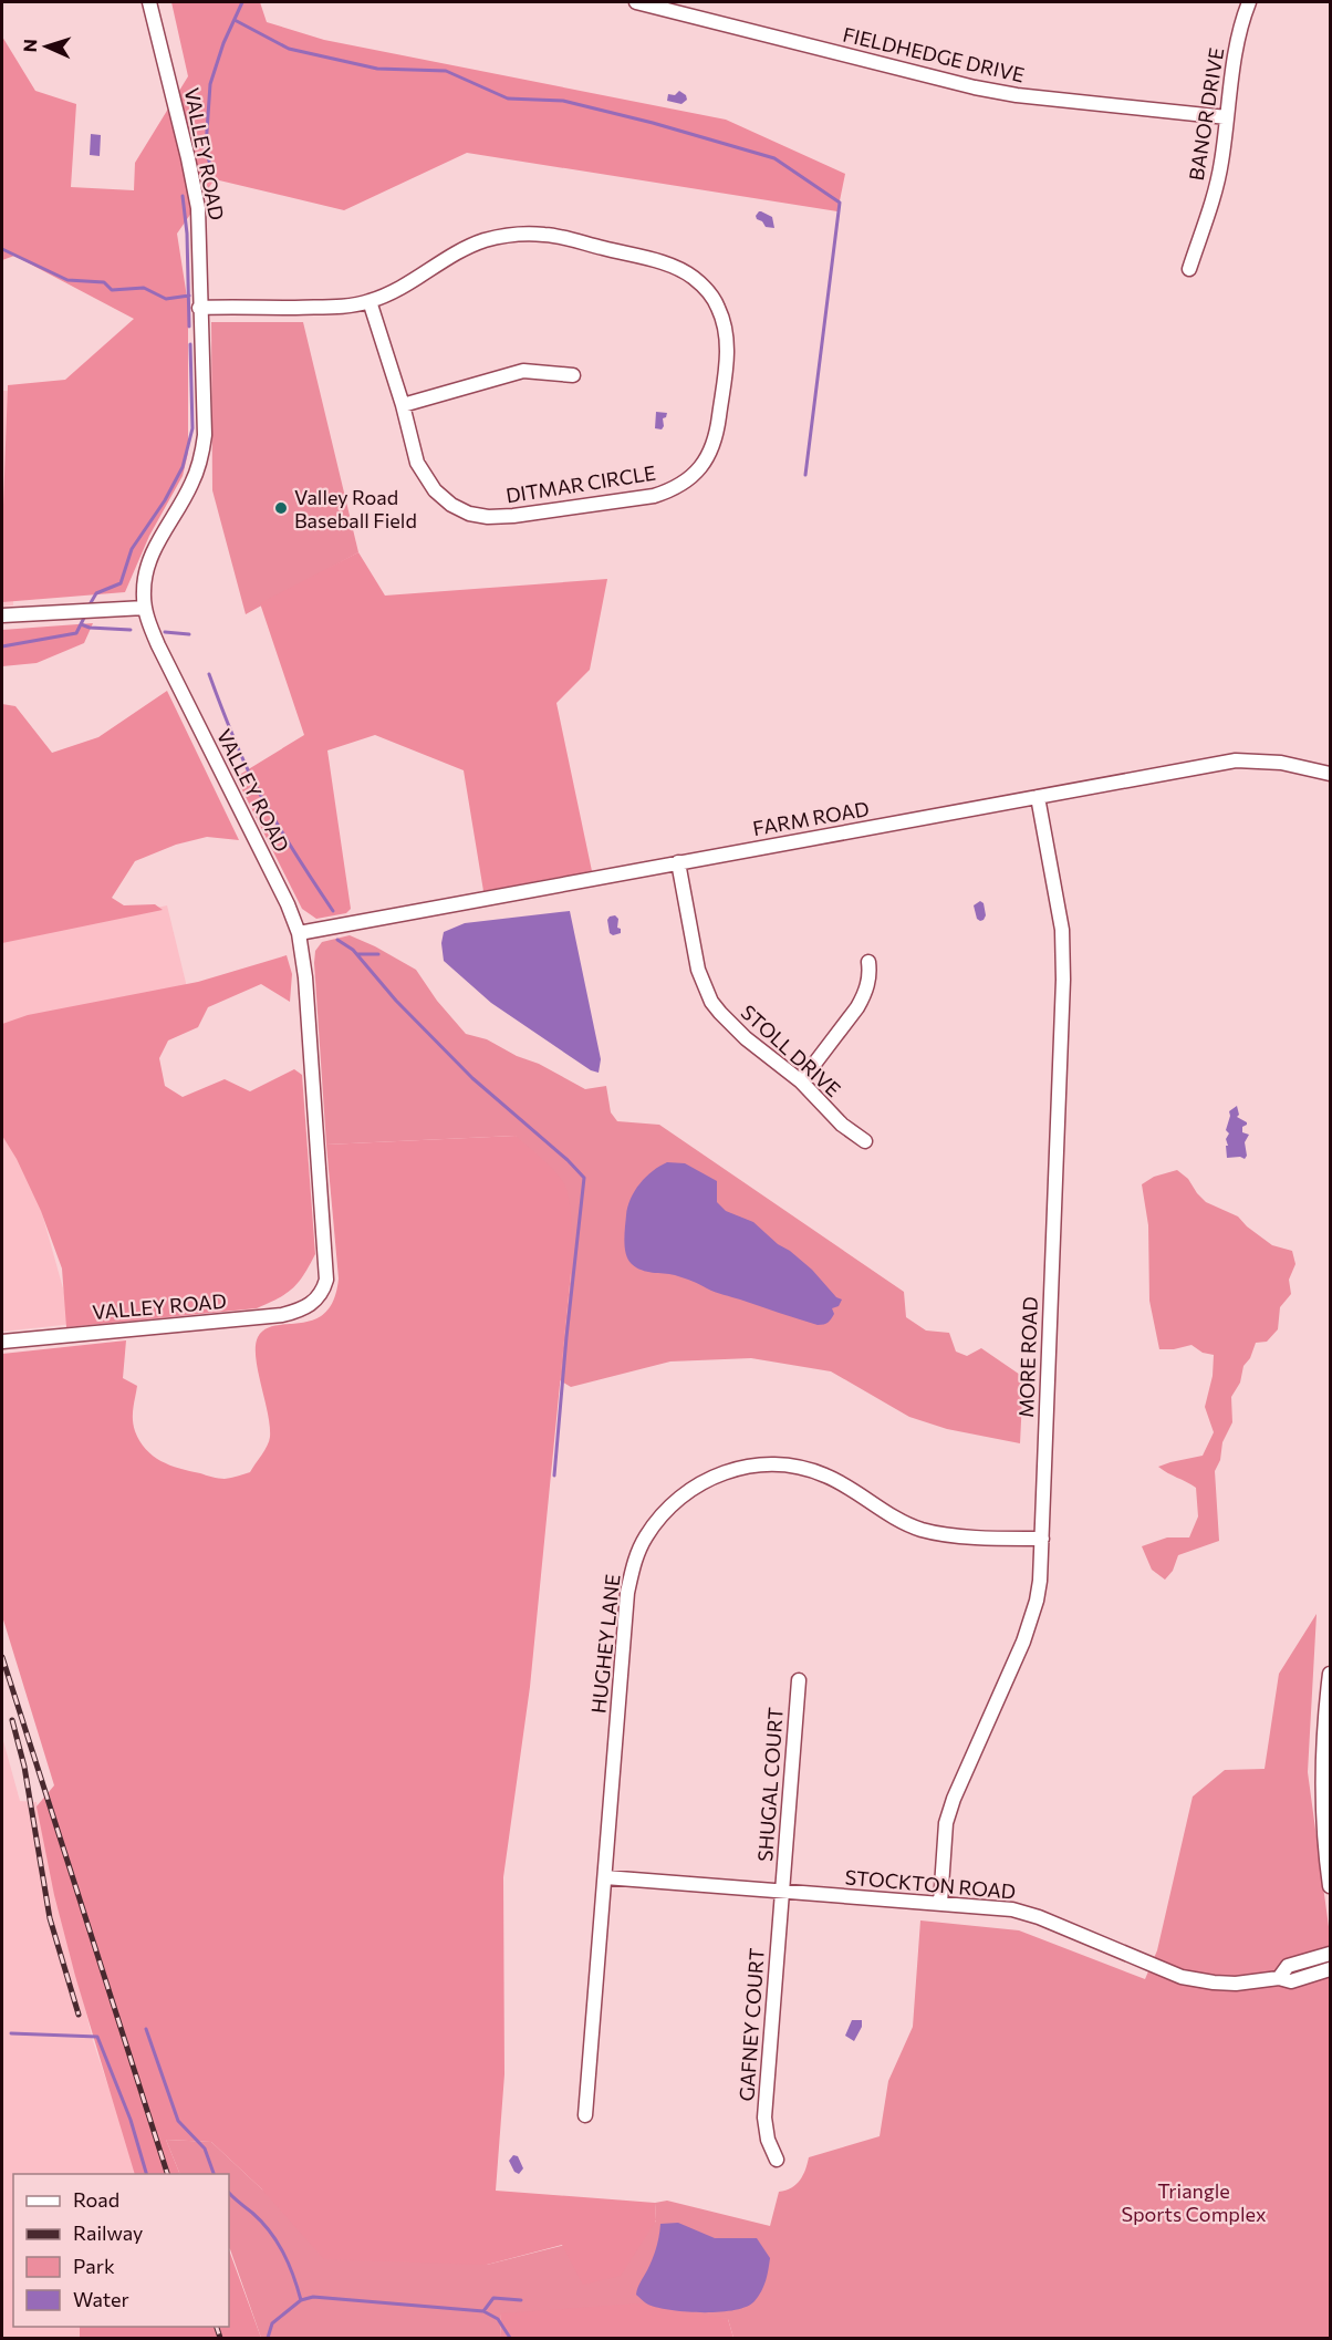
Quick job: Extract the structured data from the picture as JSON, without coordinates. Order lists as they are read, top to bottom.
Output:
{
  "streets": {
    "street": [
      "FIELDHEDGE DRIVE",
      "BANOR DRIVE",
      "VALLEY ROAD",
      "DITMAR CIRCLE",
      "FARM ROAD",
      "STOLL DRIVE",
      "MORE ROAD",
      "HUGHEY LANE",
      "SHUGAL COURT",
      "STOCKTON ROAD",
      "GAFNEY COURT"
    ]
  },
  "crossings": [
    ["FIELDHEDGE DRIVE", "BANOR DRIVE"],
    ["VALLEY ROAD", "DITMAR CIRCLE"],
    ["VALLEY ROAD", "FARM ROAD"],
    ["FARM ROAD", "STOLL DRIVE"],
    ["FARM ROAD", "MORE ROAD"],
    ["MORE ROAD", "HUGHEY LANE"],
    ["MORE ROAD", "STOCKTON ROAD"],
    ["HUGHEY LANE", "STOCKTON ROAD"],
    ["SHUGAL COURT", "STOCKTON ROAD"],
    ["SHUGAL COURT", "GAFNEY COURT"],
    ["STOCKTON ROAD", "GAFNEY COURT"]
  ],
  "parks": ["Triangle Sports Complex"],
  "places": ["Valley Road Baseball Field"],
  "legend": [
    "Road",
    "Railway",
    "Park",
    "Water"
  ],
  "north": "left"
}
